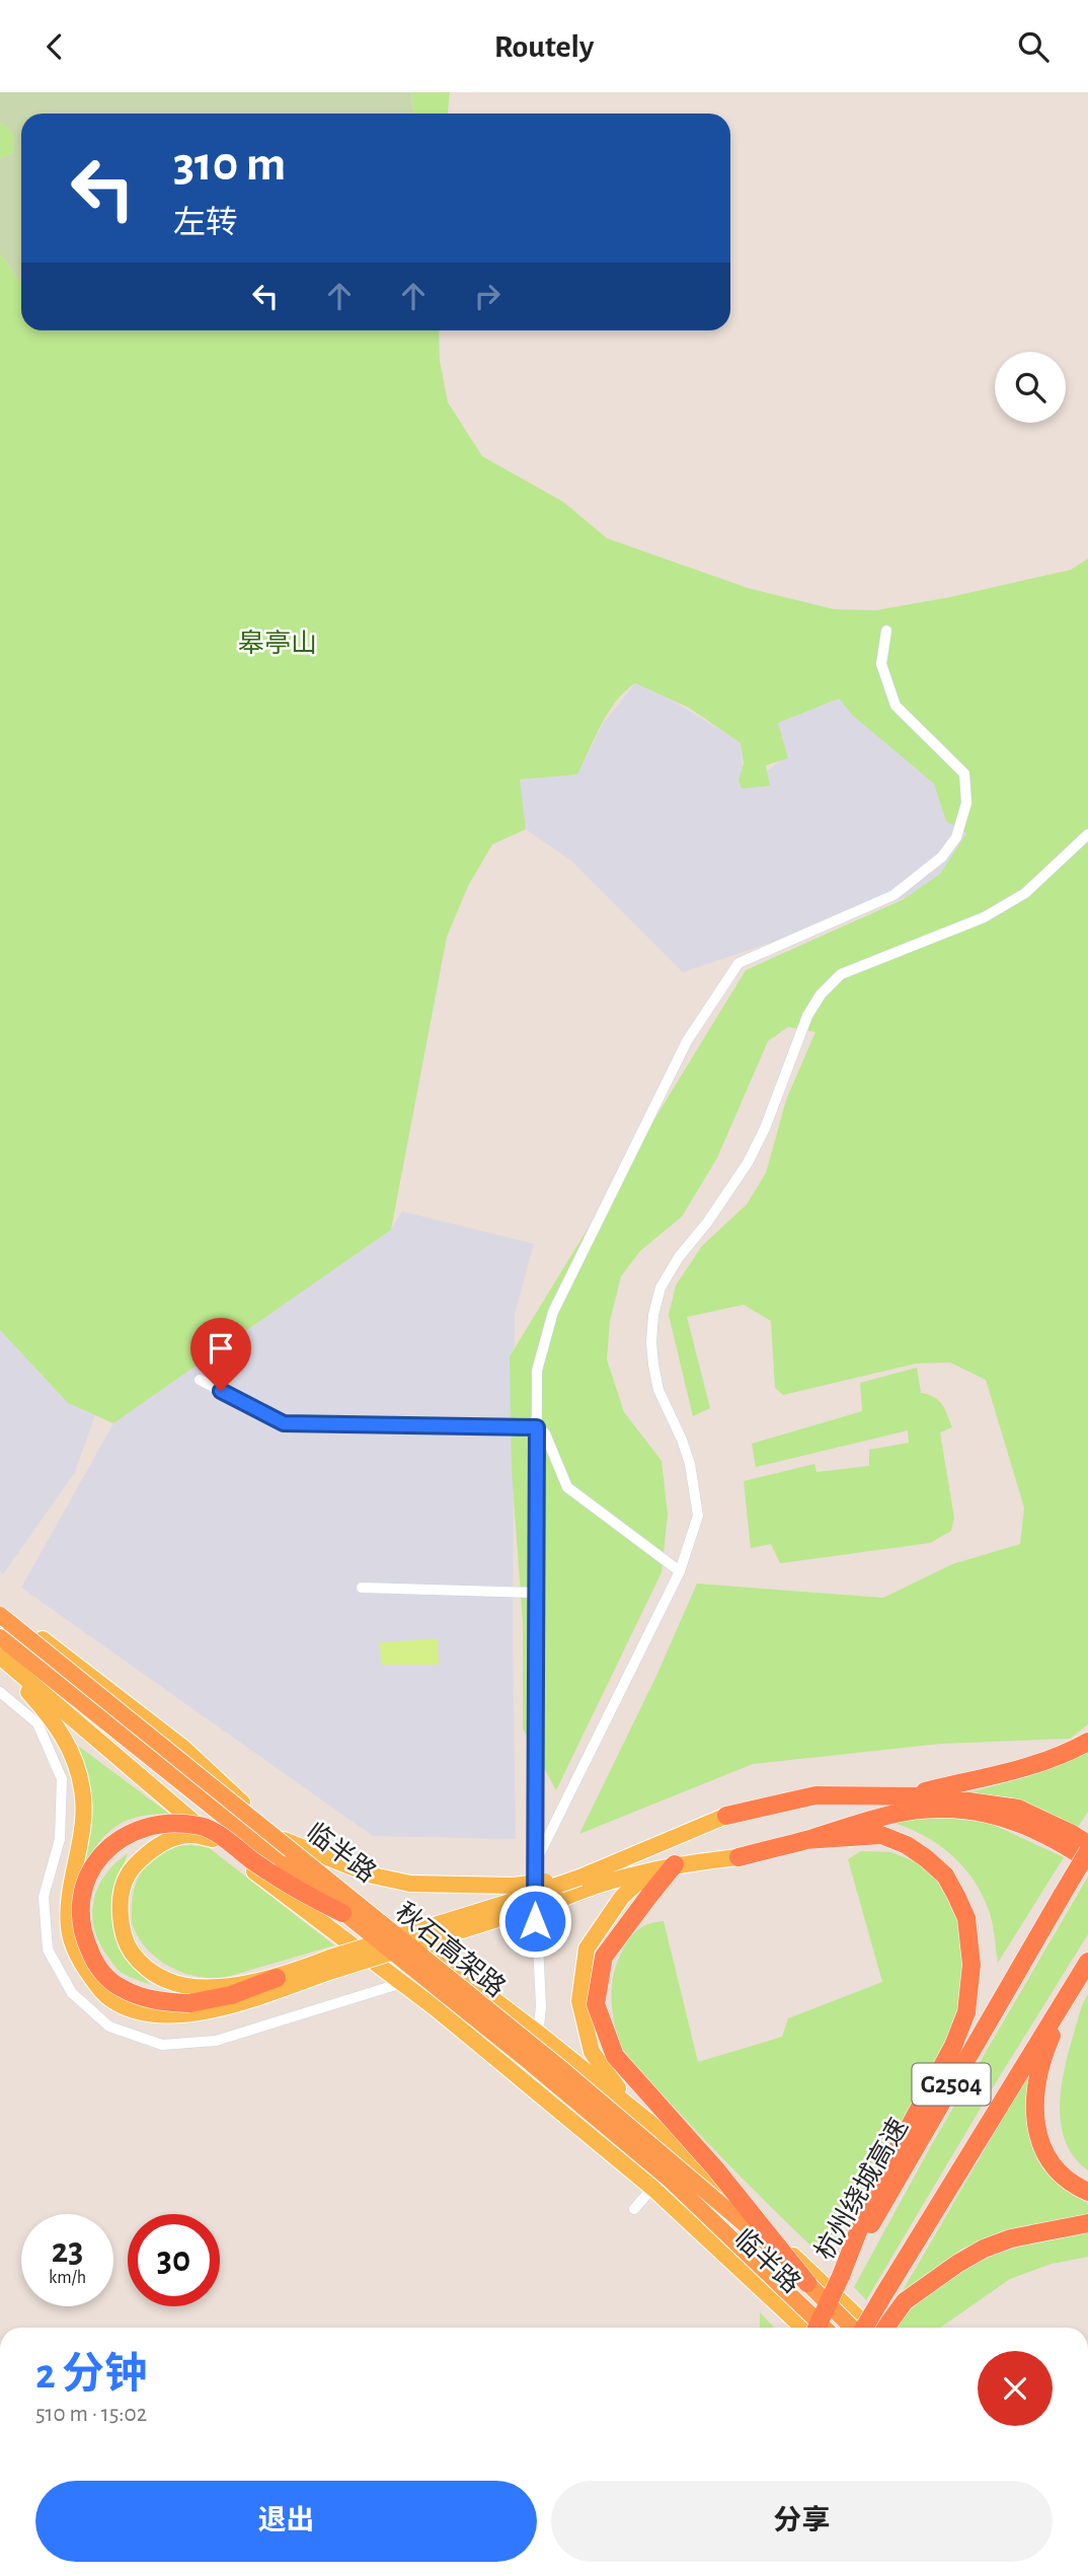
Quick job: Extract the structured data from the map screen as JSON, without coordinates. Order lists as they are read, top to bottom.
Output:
{
  "streets": {
    "highway": ["秋石高架路", "G2504", "杭州绕城高速"],
    "main road": ["临半路"]
  },
  "parks": ["皋亭山"],
  "page": {
    "header": "Routely",
    "turn": ["310 m", "左转"],
    "speed": "23 km/h",
    "limit": "30",
    "heading": ["2 分钟", "510 m · 15:02"],
    "buttons": ["退出", "分享"]
  }
}
